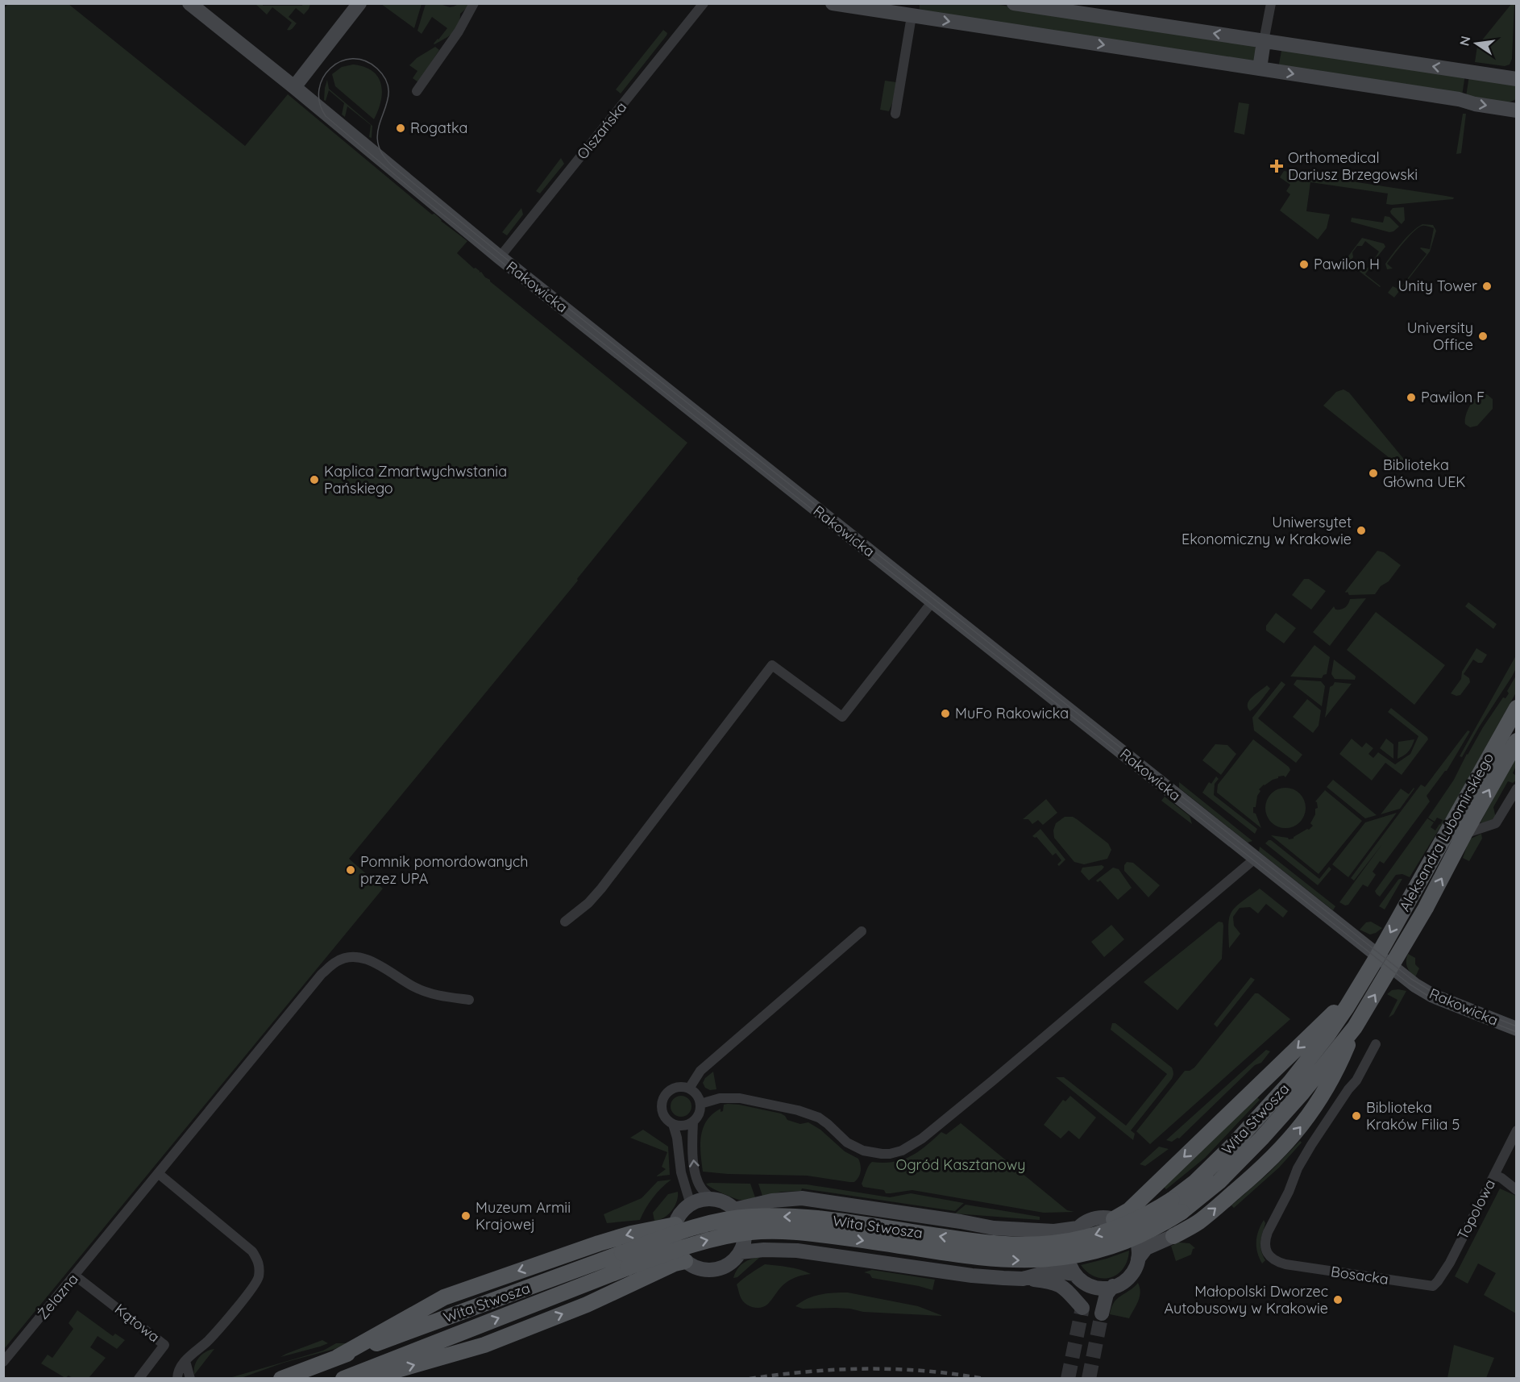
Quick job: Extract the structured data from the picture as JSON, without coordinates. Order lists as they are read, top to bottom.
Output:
{
  "streets": {
    "main road": ["Aleksandra Lubomirskiego", "Wita Stwosza"],
    "street": [
      "Olszańska",
      "Rakowicka",
      "Topolowa",
      "Bosacka",
      "Żelazna",
      "Kątowa"
    ]
  },
  "crossings": [
    ["Olszańska", "Rakowicka"],
    ["Rakowicka", "Aleksandra Lubomirskiego"],
    ["Rakowicka", "Wita Stwosza"],
    ["Aleksandra Lubomirskiego", "Wita Stwosza"],
    ["Topolowa", "Bosacka"],
    ["Żelazna", "Kątowa"]
  ],
  "parks": ["Ogród Kasztanowy"],
  "places": {
    "other": [
      "Rogatka",
      "Pawilon H",
      "Unity Tower",
      "University Office",
      "Pawilon F",
      "Biblioteka Główna UEK",
      "Kaplica Zmartwychwstania Pańskiego",
      "Uniwersytet Ekonomiczny w Krakowie",
      "MuFo Rakowicka",
      "Pomnik pomordowanych przez UPA",
      "Biblioteka Kraków Filia 5",
      "Muzeum Armii Krajowej",
      "Małopolski Dworzec Autobusowy w Krakowie"
    ],
    "health": ["Orthomedical Dariusz Brzegowski"]
  },
  "north": "left"
}
